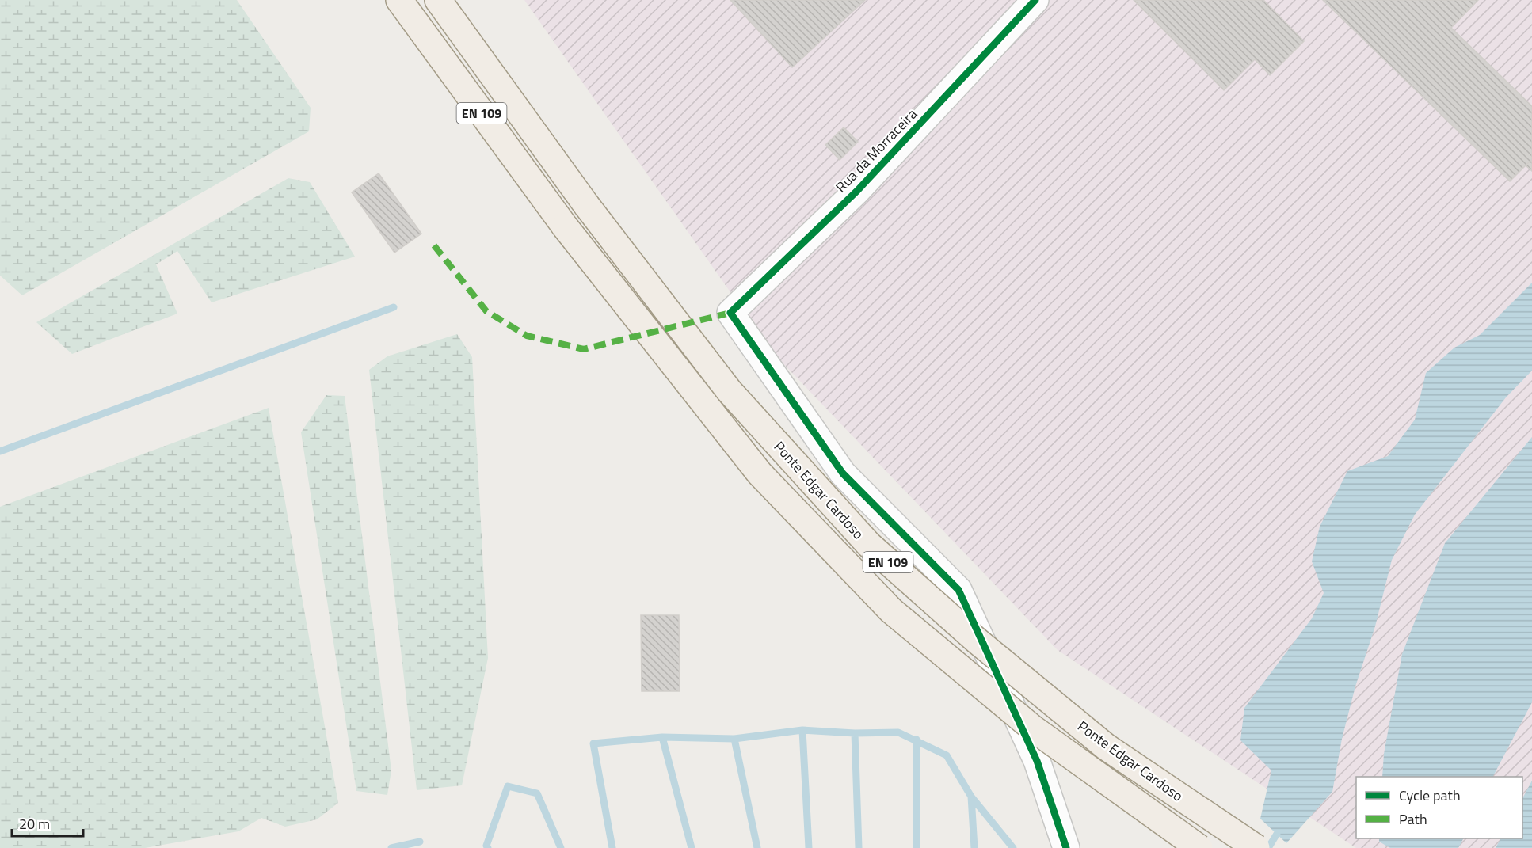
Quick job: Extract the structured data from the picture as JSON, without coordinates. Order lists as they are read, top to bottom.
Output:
{
  "streets": {
    "main road": ["EN 109", "Ponte Edgar Cardoso"],
    "street": ["Rua da Morraceira"]
  },
  "legend": ["Cycle path", "Path"],
  "scale_bar": "20 m"
}
